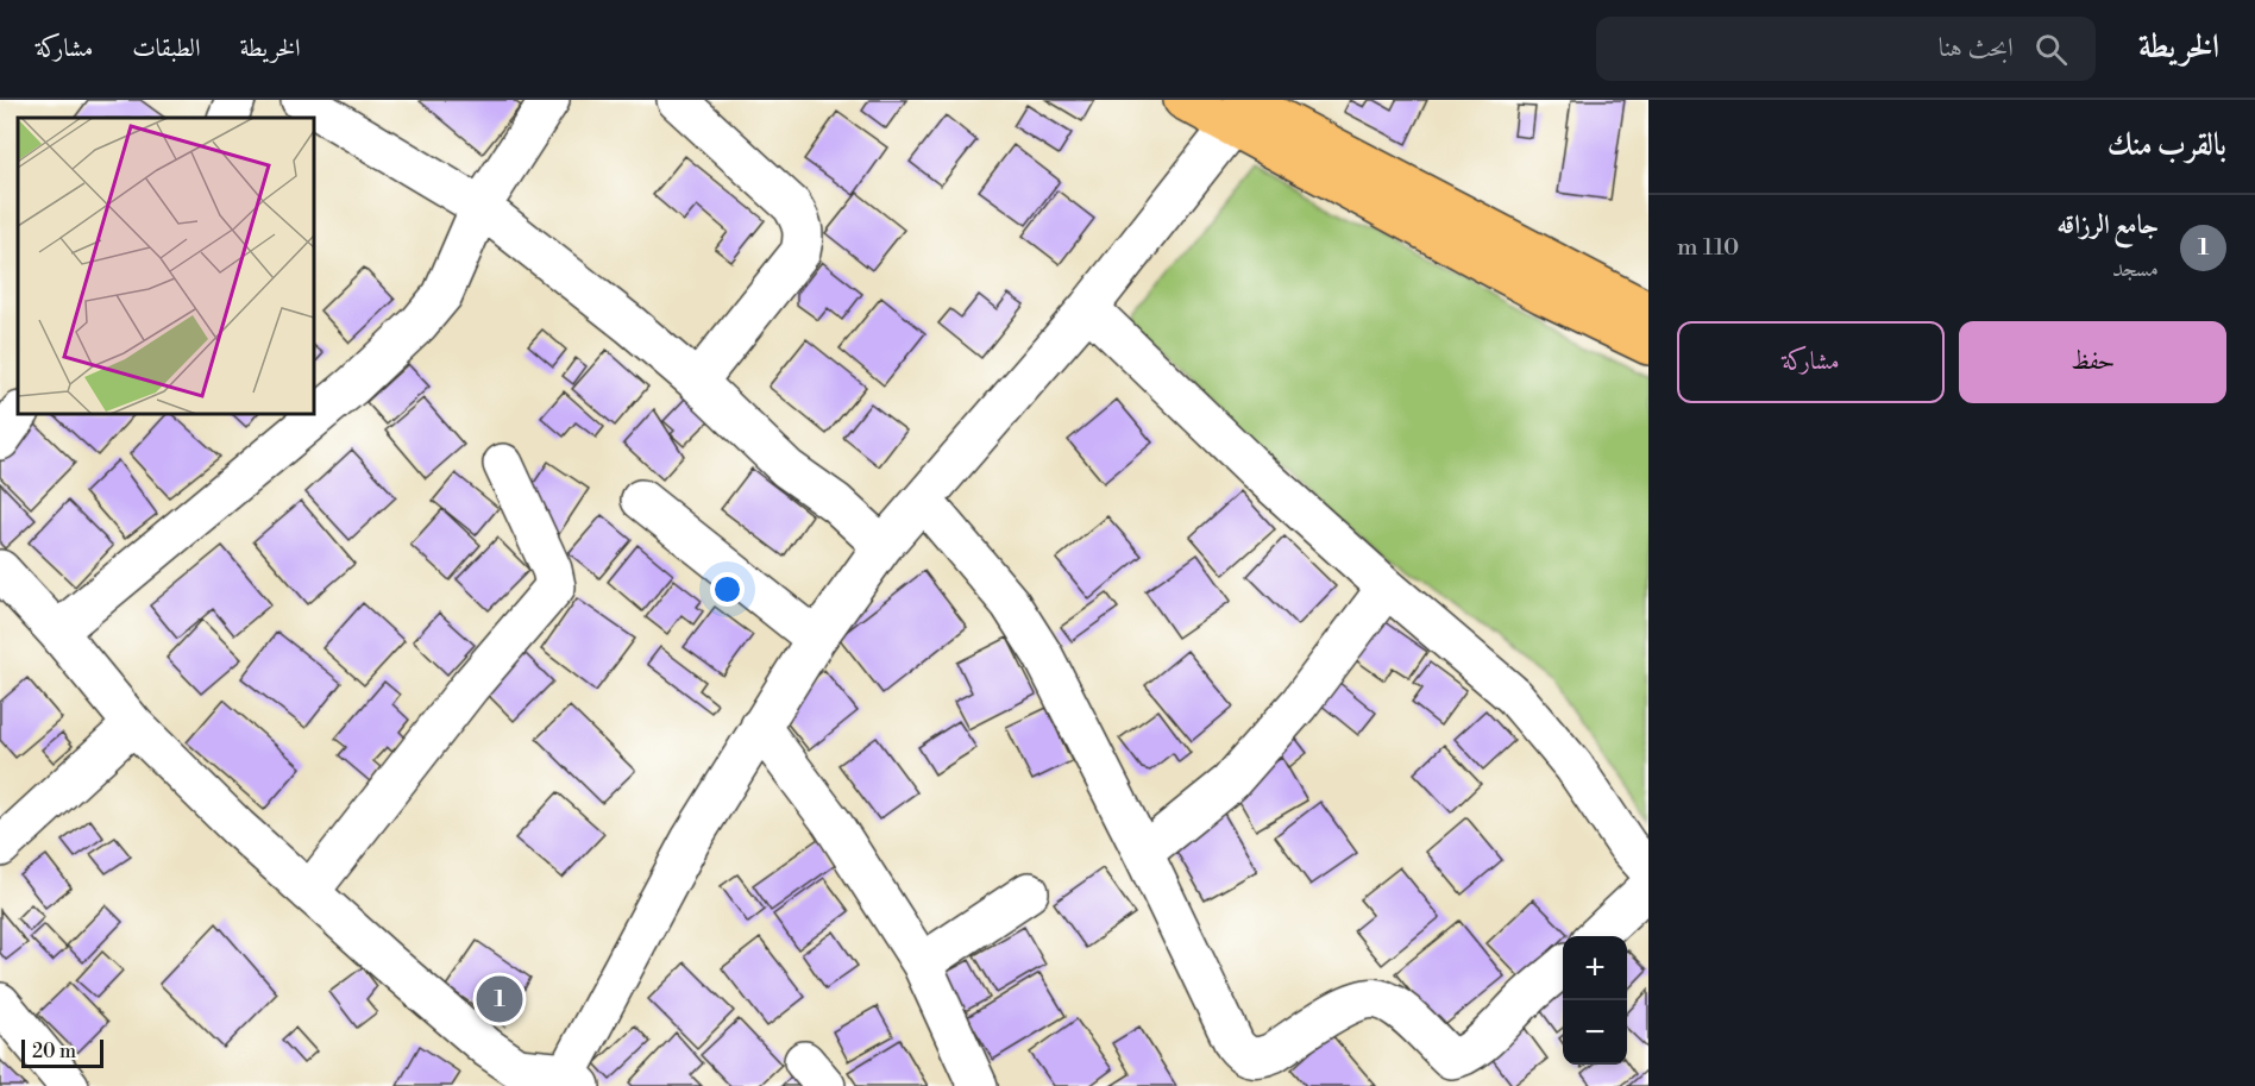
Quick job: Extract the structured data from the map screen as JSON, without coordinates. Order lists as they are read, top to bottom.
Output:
{
  "scale_bar": "20 m",
  "page": {
    "header": "الخريطة",
    "search": "ابحث هنا",
    "nav": ["الخريطة", "الطبقات", "مشاركة"],
    "heading": "بالقرب منك",
    "list": [
      {
        "mark": "1",
        "name": "جامع الرزاقه",
        "note": "مسجد",
        "value": "110 m"
      }
    ],
    "buttons": ["حفظ", "مشاركة"],
    "map_buttons": ["+", "−"],
    "pins": "1",
    "scale": "20 m"
  }
}
